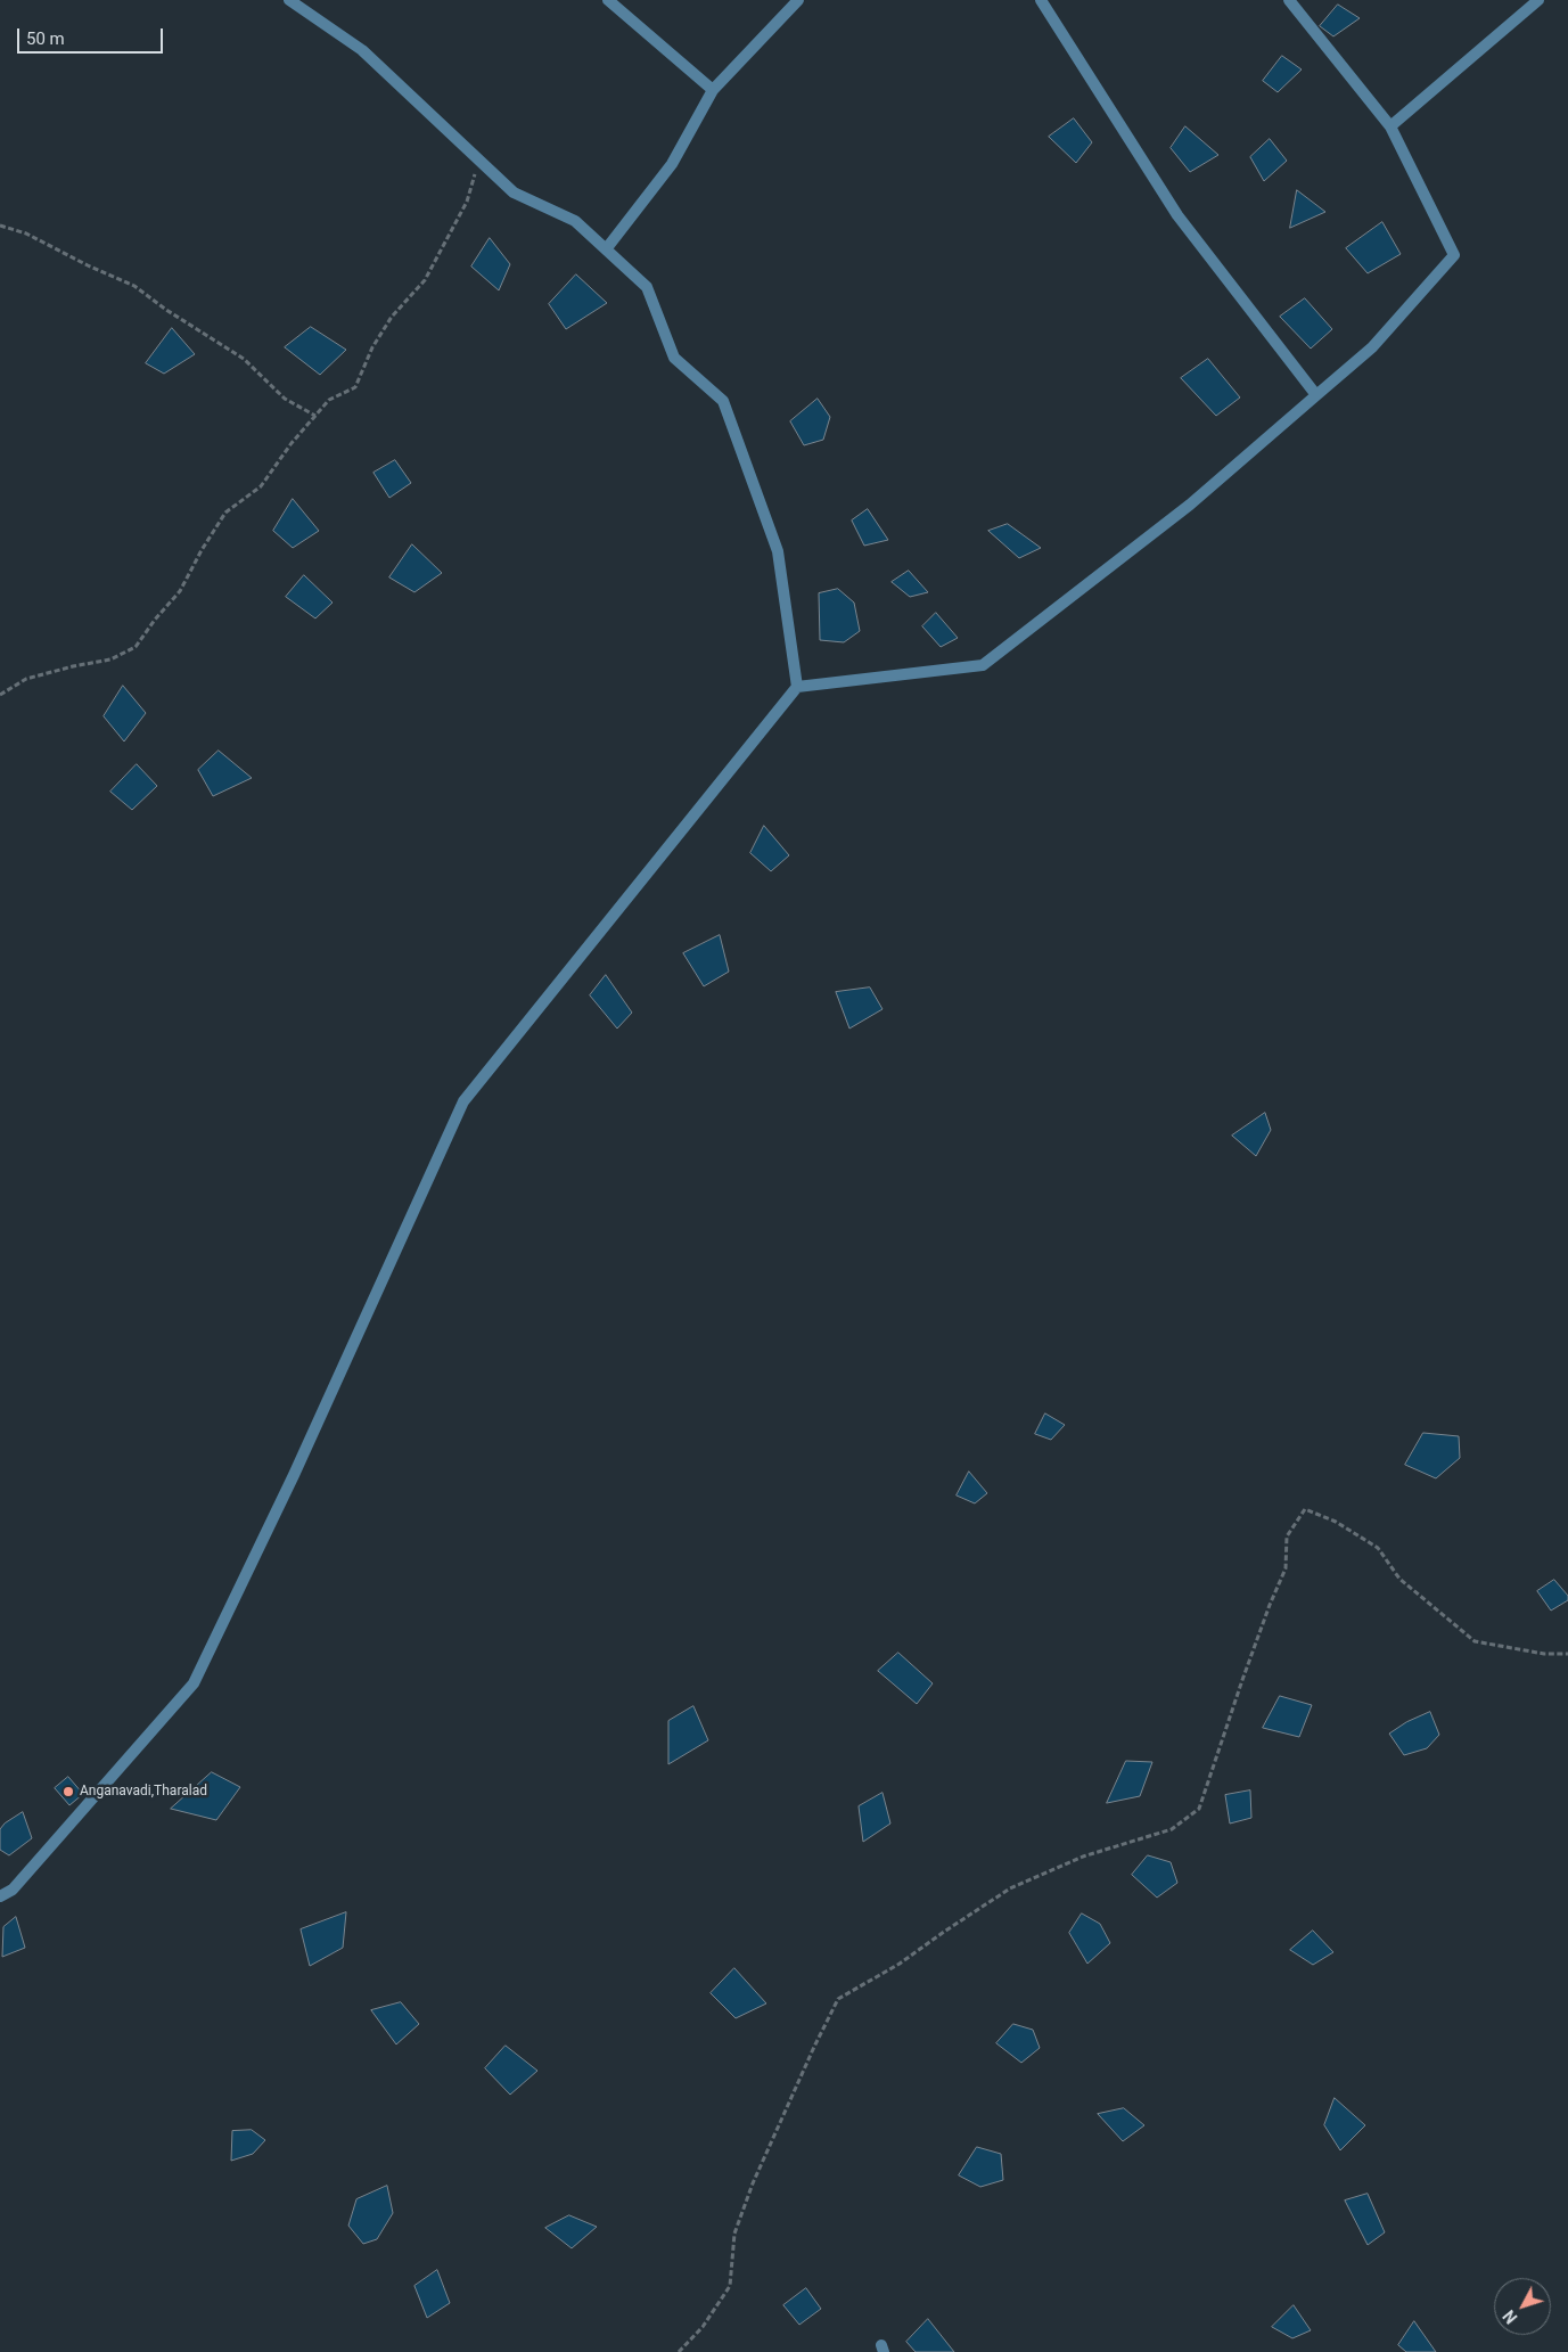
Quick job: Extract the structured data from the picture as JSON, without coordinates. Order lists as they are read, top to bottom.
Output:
{
  "places": ["Anganavadi,Tharalad"],
  "scale_bar": "50 m",
  "north": "bottom left"
}
